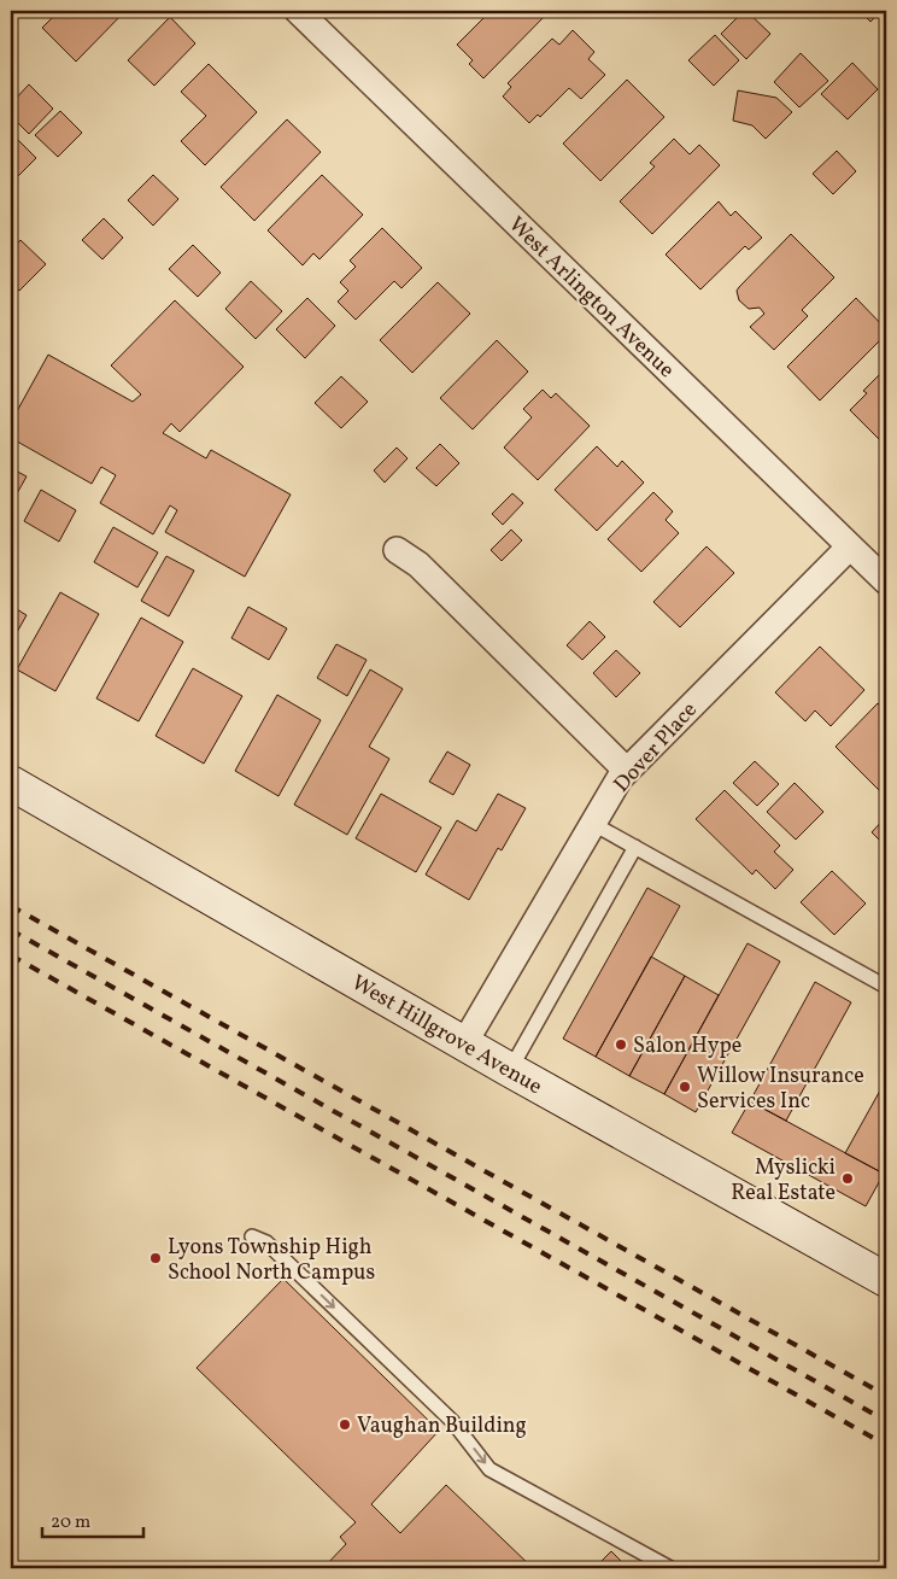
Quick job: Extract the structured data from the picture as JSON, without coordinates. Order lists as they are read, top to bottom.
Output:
{
  "streets": {
    "street": ["West Arlington Avenue", "Dover Place", "West Hillgrove Avenue"]
  },
  "crossings": [
    ["West Arlington Avenue", "Dover Place"],
    ["Dover Place", "West Hillgrove Avenue"]
  ],
  "places": [
    "Salon Hype",
    "Willow Insurance Services Inc",
    "Myslicki Real Estate",
    "Lyons Township High School North Campus",
    "Vaughan Building"
  ],
  "scale_bar": "20 m"
}
